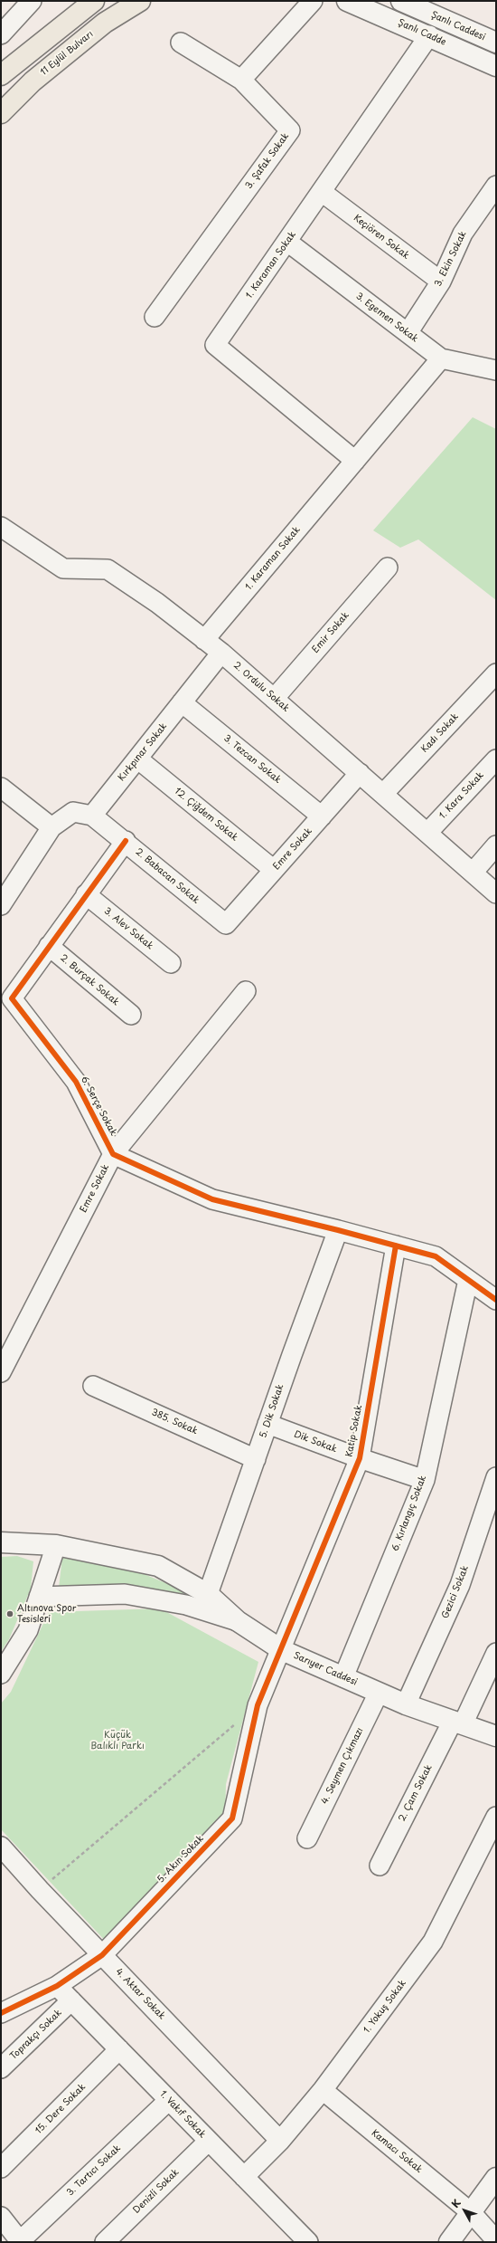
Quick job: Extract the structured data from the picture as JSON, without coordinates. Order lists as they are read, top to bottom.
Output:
{
  "streets": {
    "main road": ["11 Eylül Bulvarı"],
    "street": [
      "Şanlı Caddesi",
      "Şanlı Cadde",
      "3. Şafak Sokak",
      "Keçiören Sokak",
      "3. Ekin Sokak",
      "1. Karaman Sokak",
      "3. Egemen Sokak",
      "Emir Sokak",
      "2. Ordulu Sokak",
      "Kadı Sokak",
      "Kırkpınar Sokak",
      "3. Tezcan Sokak",
      "1. Kara Sokak",
      "12. Çiğdem Sokak",
      "Emre Sokak",
      "2. Babacan Sokak",
      "3. Alev Sokak",
      "2. Burçak Sokak",
      "6. Serçe Sokak",
      "5. Dik Sokak",
      "385. Sokak",
      "Katip Sokak",
      "Dik Sokak",
      "6. Kırlangıç Sokak",
      "Gezici Sokak",
      "Sarıyer Caddesi",
      "4. Seymen Çıkmazı",
      "2. Çam Sokak",
      "5. Akın Sokak",
      "4. Aktar Sokak",
      "1. Yokuş Sokak",
      "Toprakçı Sokak",
      "15. Dere Sokak",
      "1. Vakıf Sokak",
      "Kamacı Sokak",
      "3. Tartıcı Sokak",
      "Denizli Sokak"
    ]
  },
  "crossings": [
    ["Şanlı Cadde", "1. Karaman Sokak"],
    ["Keçiören Sokak", "3. Ekin Sokak"],
    ["Keçiören Sokak", "1. Karaman Sokak"],
    ["3. Ekin Sokak", "3. Egemen Sokak"],
    ["1. Karaman Sokak", "3. Egemen Sokak"],
    ["1. Karaman Sokak", "2. Ordulu Sokak"],
    ["Emir Sokak", "2. Ordulu Sokak"],
    ["2. Ordulu Sokak", "Kadı Sokak"],
    ["2. Ordulu Sokak", "Kırkpınar Sokak"],
    ["2. Ordulu Sokak", "1. Kara Sokak"],
    ["2. Ordulu Sokak", "Emre Sokak"],
    ["Kırkpınar Sokak", "3. Tezcan Sokak"],
    ["Kırkpınar Sokak", "12. Çiğdem Sokak"],
    ["Kırkpınar Sokak", "2. Babacan Sokak"],
    ["3. Tezcan Sokak", "Emre Sokak"],
    ["12. Çiğdem Sokak", "Emre Sokak"],
    ["Emre Sokak", "2. Babacan Sokak"],
    ["Emre Sokak", "6. Serçe Sokak"],
    ["2. Babacan Sokak", "6. Serçe Sokak"],
    ["3. Alev Sokak", "6. Serçe Sokak"],
    ["2. Burçak Sokak", "6. Serçe Sokak"],
    ["5. Dik Sokak", "385. Sokak"],
    ["5. Dik Sokak", "Dik Sokak"],
    ["5. Dik Sokak", "Sarıyer Caddesi"],
    ["Katip Sokak", "Dik Sokak"],
    ["Katip Sokak", "Sarıyer Caddesi"],
    ["Katip Sokak", "5. Akın Sokak"],
    ["Dik Sokak", "6. Kırlangıç Sokak"],
    ["6. Kırlangıç Sokak", "Sarıyer Caddesi"],
    ["Gezici Sokak", "Sarıyer Caddesi"],
    ["Sarıyer Caddesi", "4. Seymen Çıkmazı"],
    ["Sarıyer Caddesi", "2. Çam Sokak"],
    ["Sarıyer Caddesi", "5. Akın Sokak"],
    ["5. Akın Sokak", "4. Aktar Sokak"],
    ["5. Akın Sokak", "1. Vakıf Sokak"],
    ["4. Aktar Sokak", "1. Yokuş Sokak"],
    ["1. Yokuş Sokak", "1. Vakıf Sokak"],
    ["1. Yokuş Sokak", "Kamacı Sokak"],
    ["Toprakçı Sokak", "1. Vakıf Sokak"],
    ["15. Dere Sokak", "1. Vakıf Sokak"],
    ["1. Vakıf Sokak", "3. Tartıcı Sokak"],
    ["1. Vakıf Sokak", "Denizli Sokak"]
  ],
  "parks": ["Küçük Balıklı Parkı"],
  "places": ["Altınova Spor Tesisleri"],
  "north": "top left"
}
